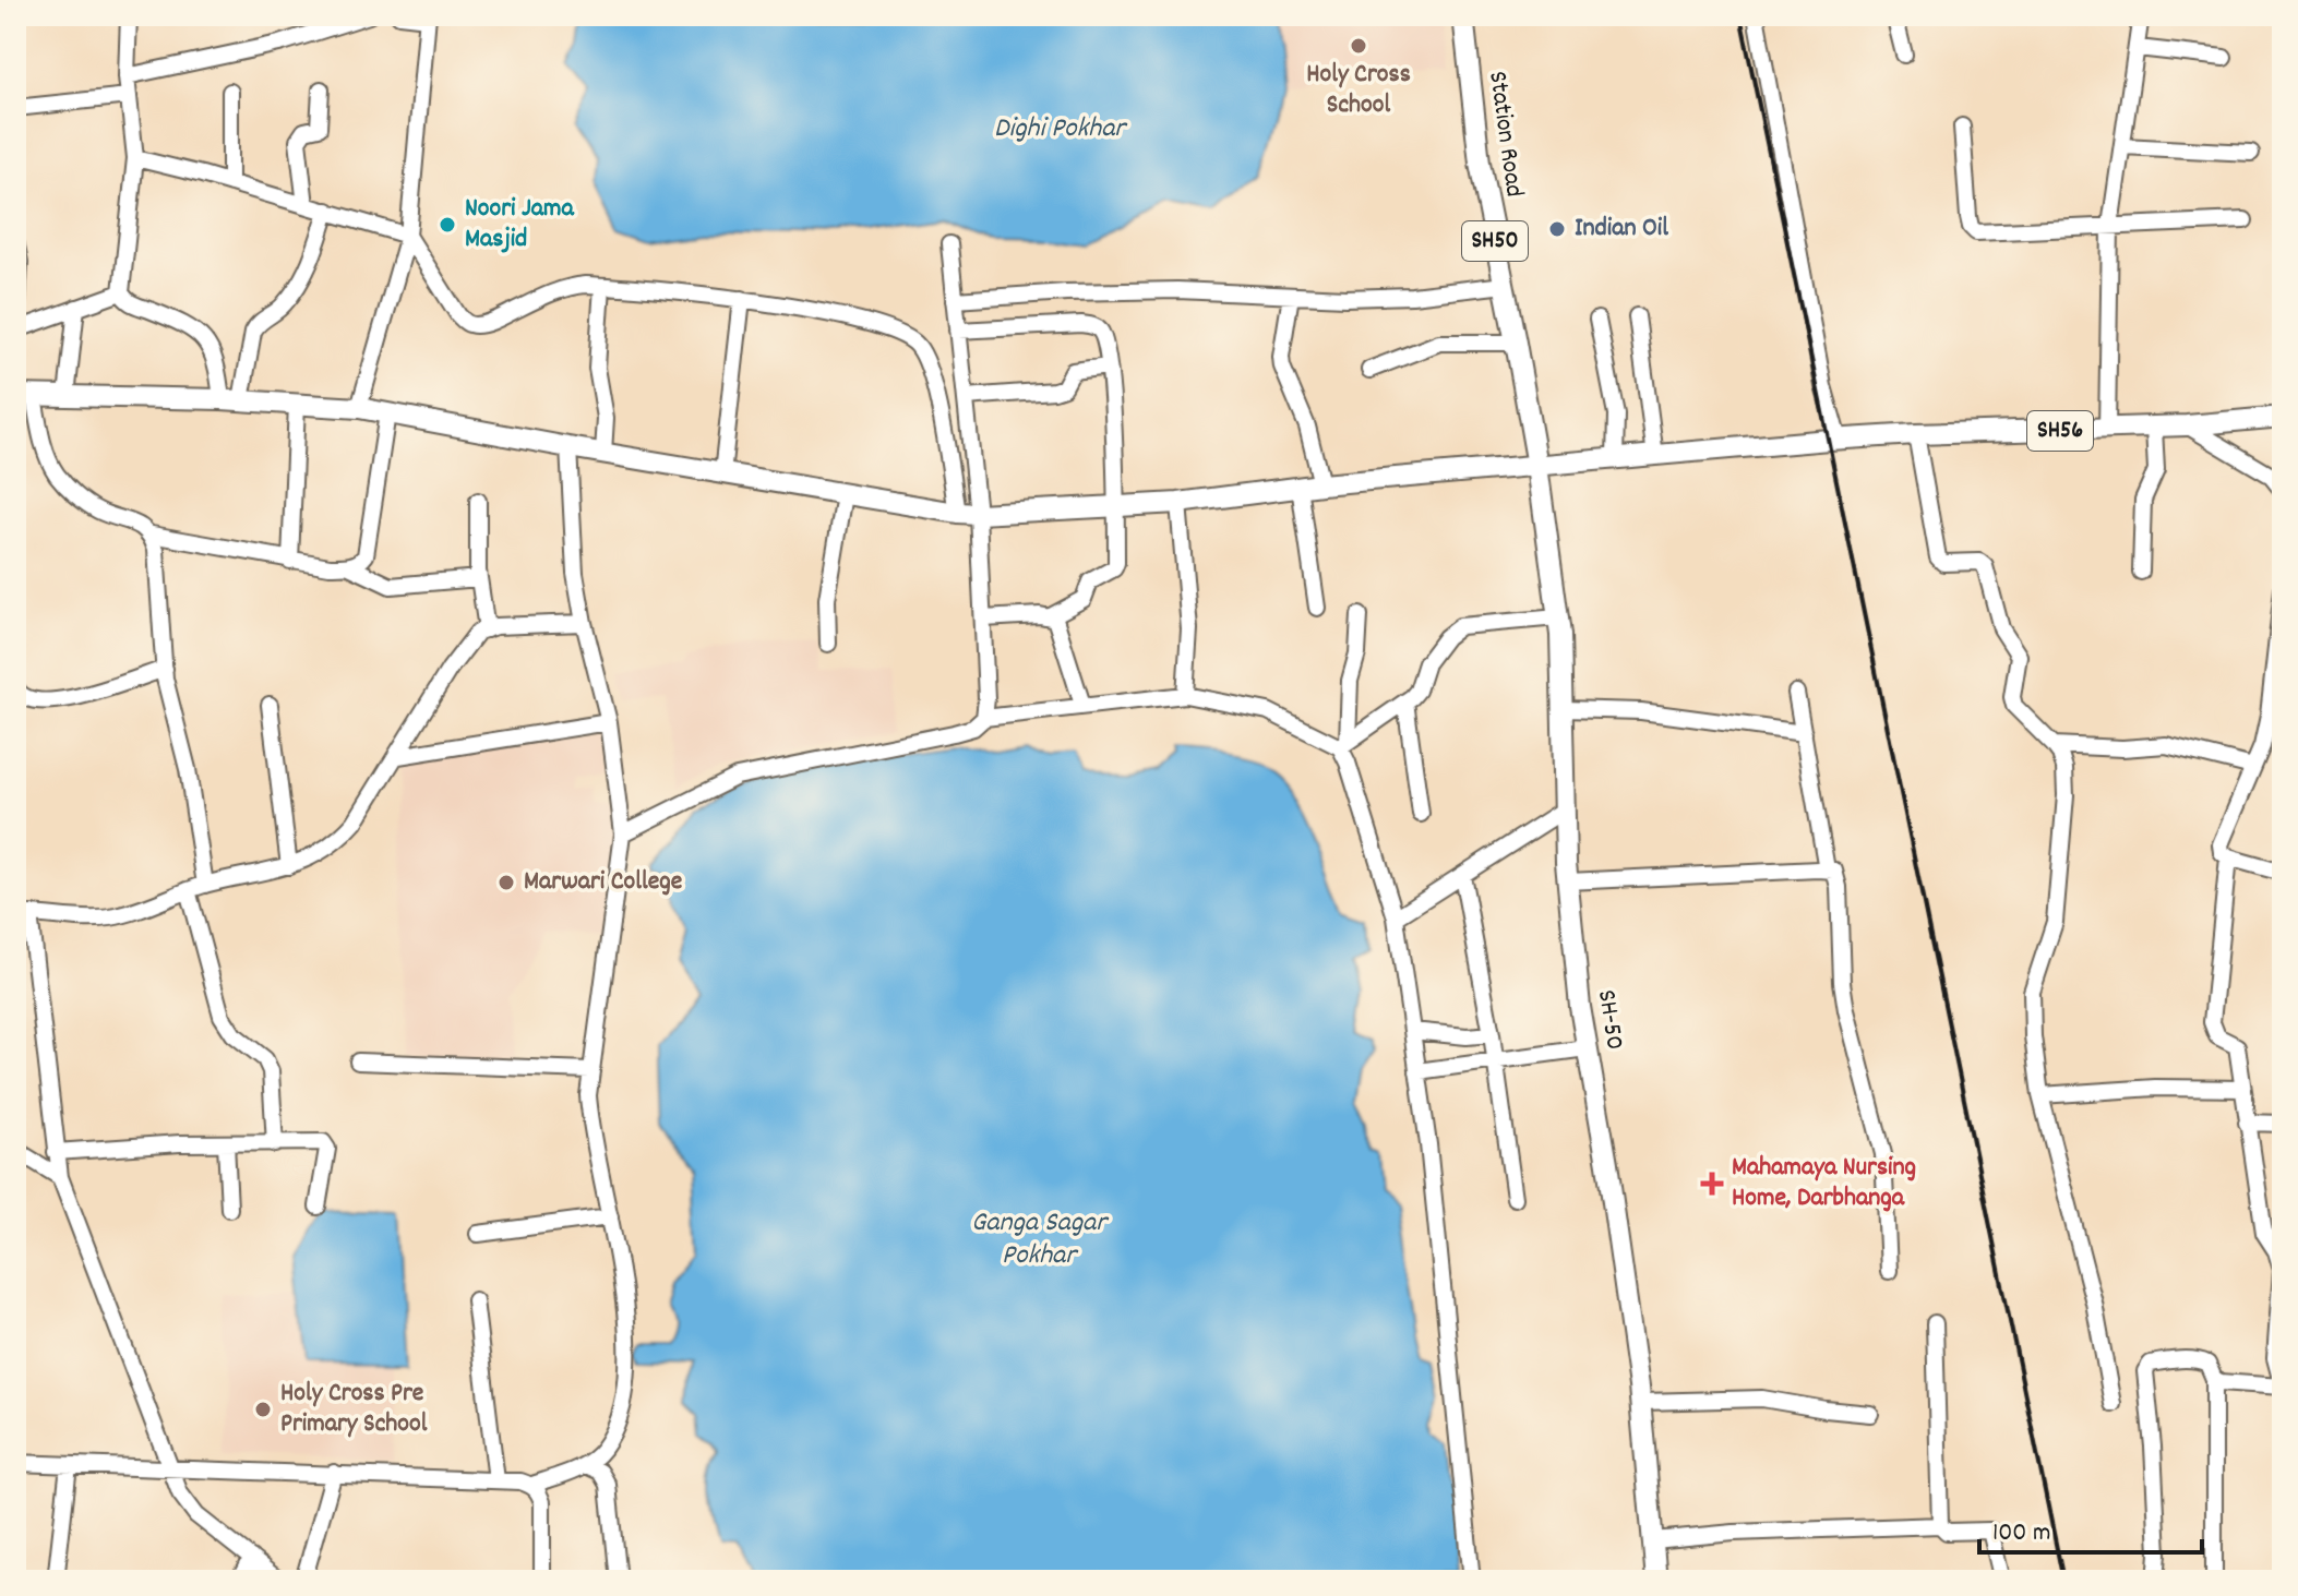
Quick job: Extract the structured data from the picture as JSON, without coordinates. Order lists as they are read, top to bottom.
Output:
{
  "streets": {
    "main road": [
      "Station Road",
      "SH50",
      "SH56",
      "SH-50"
    ]
  },
  "crossings": [
    ["Station Road", "SH56"],
    ["Station Road", "SH-50"],
    ["SH56", "SH-50"]
  ],
  "water": ["Dighi Pokhar", "Ganga Sagar Pokhar"],
  "places": {
    "other": [
      "Holy Cross School",
      "Noori Jama Masjid",
      "Indian Oil",
      "Marwari College",
      "Holy Cross Pre Primary School"
    ],
    "health": ["Mahamaya Nursing Home, Darbhanga"]
  },
  "scale_bar": "100 m"
}
